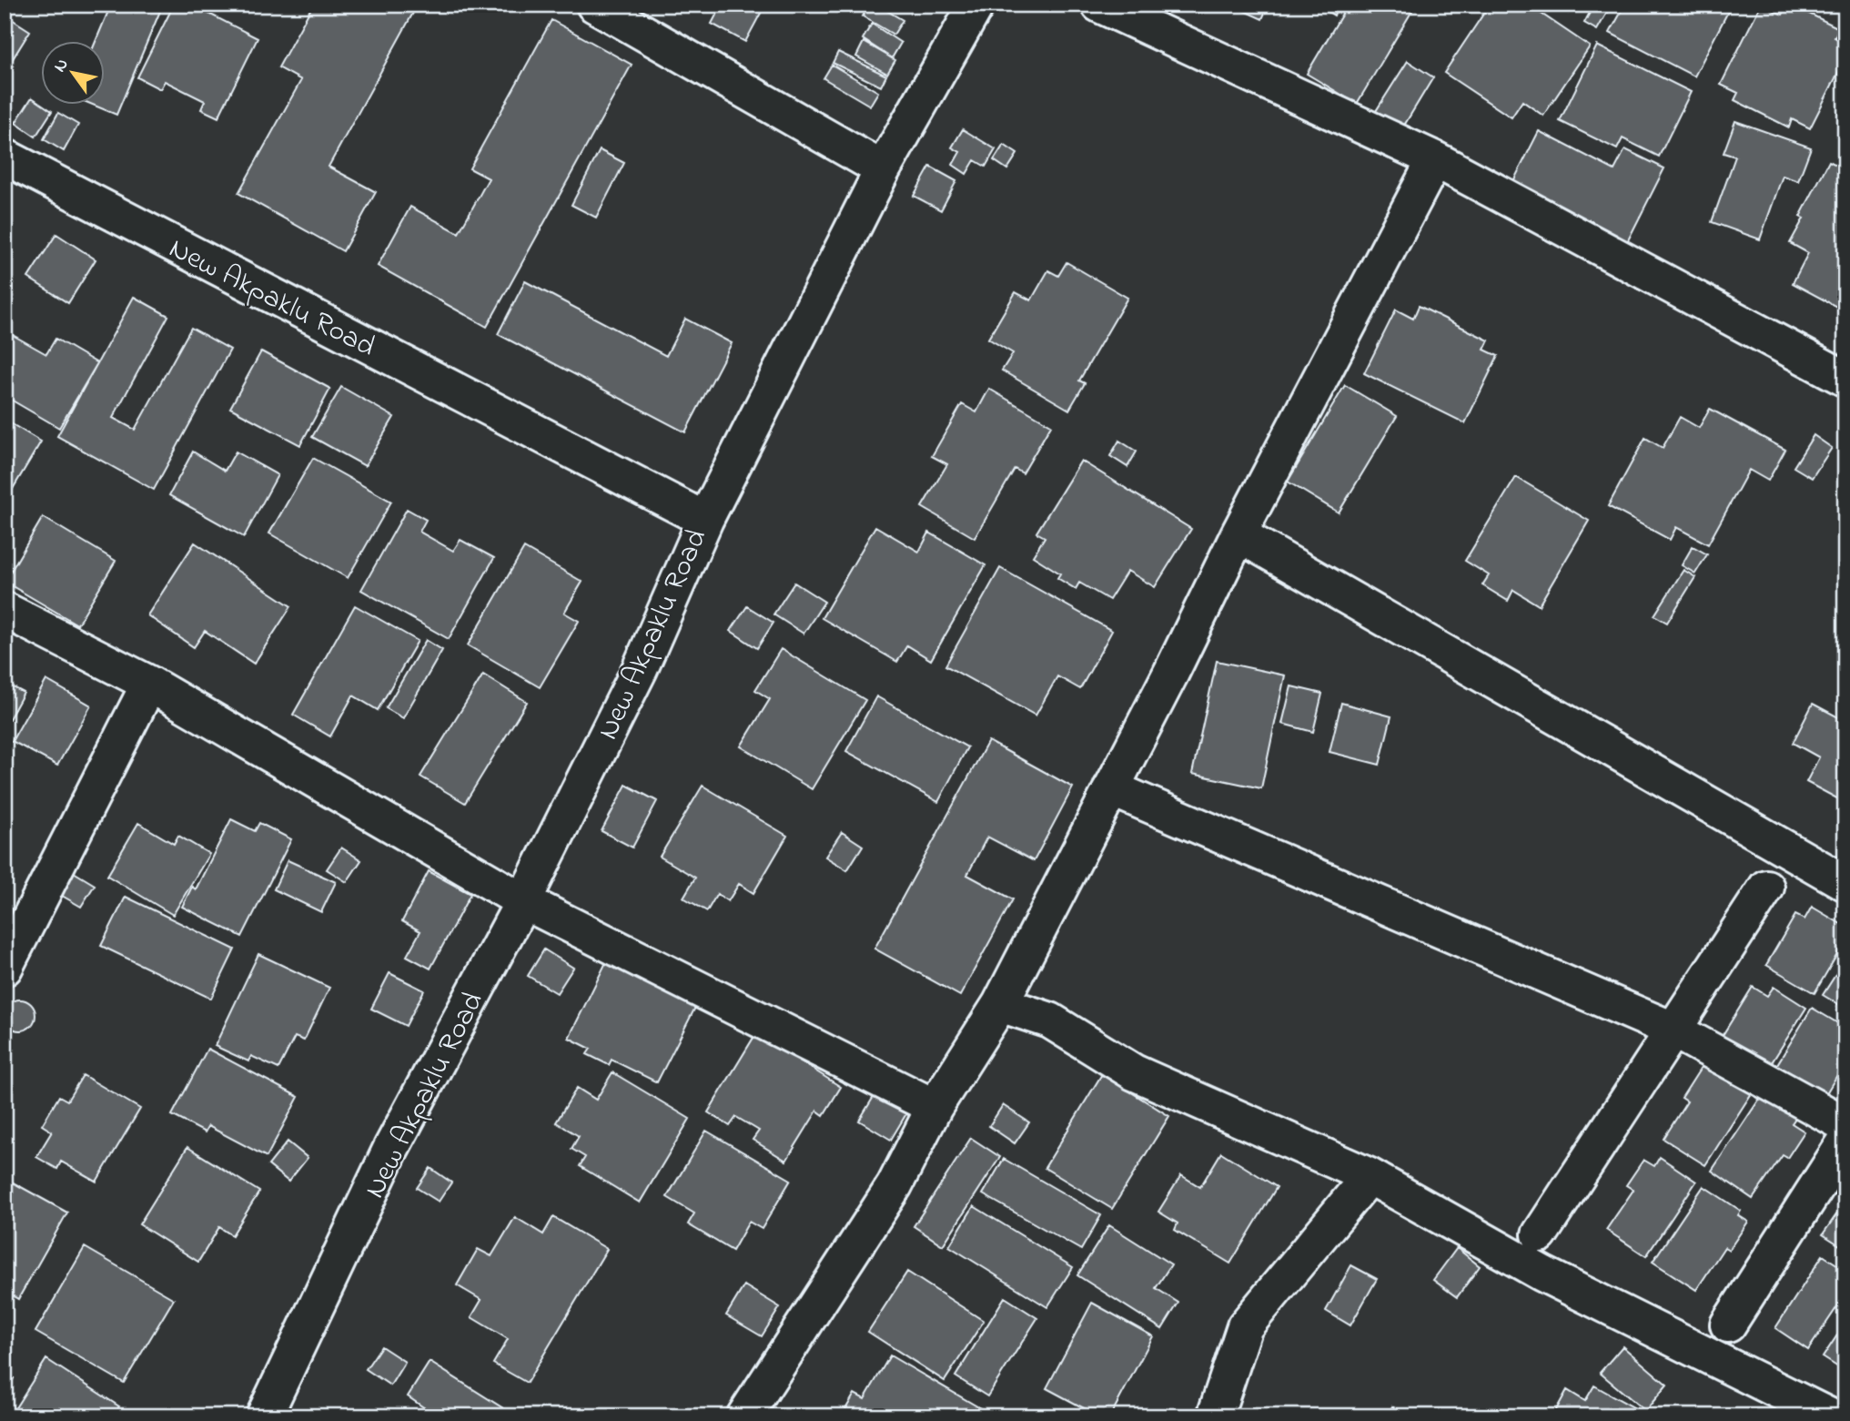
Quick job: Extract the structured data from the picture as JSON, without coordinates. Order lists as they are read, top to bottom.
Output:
{
  "streets": {
    "street": ["New Akpaklu Road"]
  },
  "north": "top left"
}
